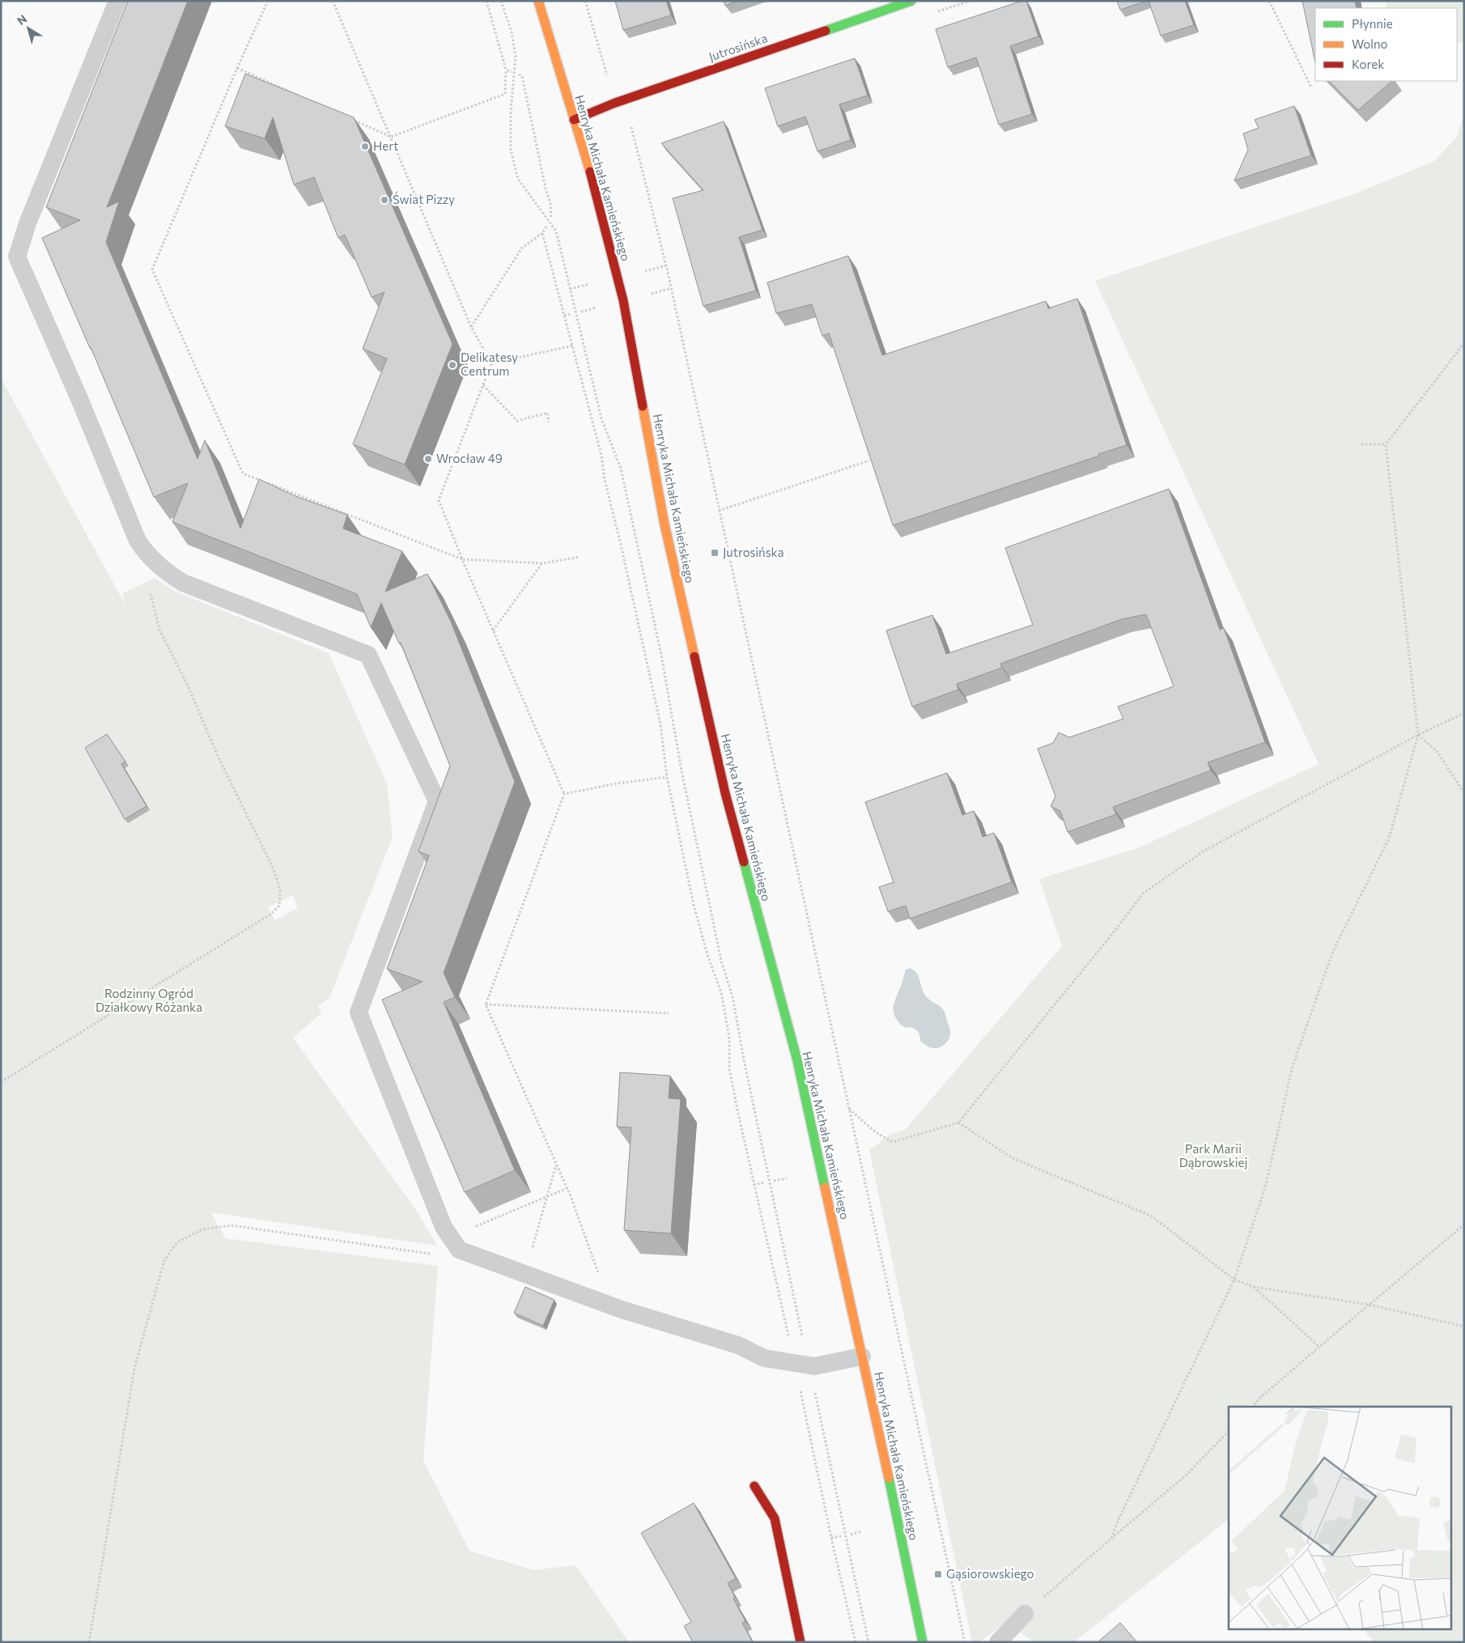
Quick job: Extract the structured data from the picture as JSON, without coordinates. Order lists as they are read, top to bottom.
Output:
{
  "streets": {
    "street": ["Jutrosińska", "Henryka Michała Kamieńskiego"]
  },
  "crossings": [
    ["Jutrosińska", "Henryka Michała Kamieńskiego"]
  ],
  "parks": ["Rodzinny Ogród Działkowy Różanka", "Park Marii Dąbrowskiej"],
  "places": {
    "other": [
      "Hert",
      "Świat Pizzy",
      "Delikatesy Centrum",
      "Wrocław 49"
    ],
    "transit": ["Jutrosińska", "Gąsiorowskiego"]
  },
  "legend": ["Płynnie", "Wolno", "Korek"],
  "north": "top left"
}
